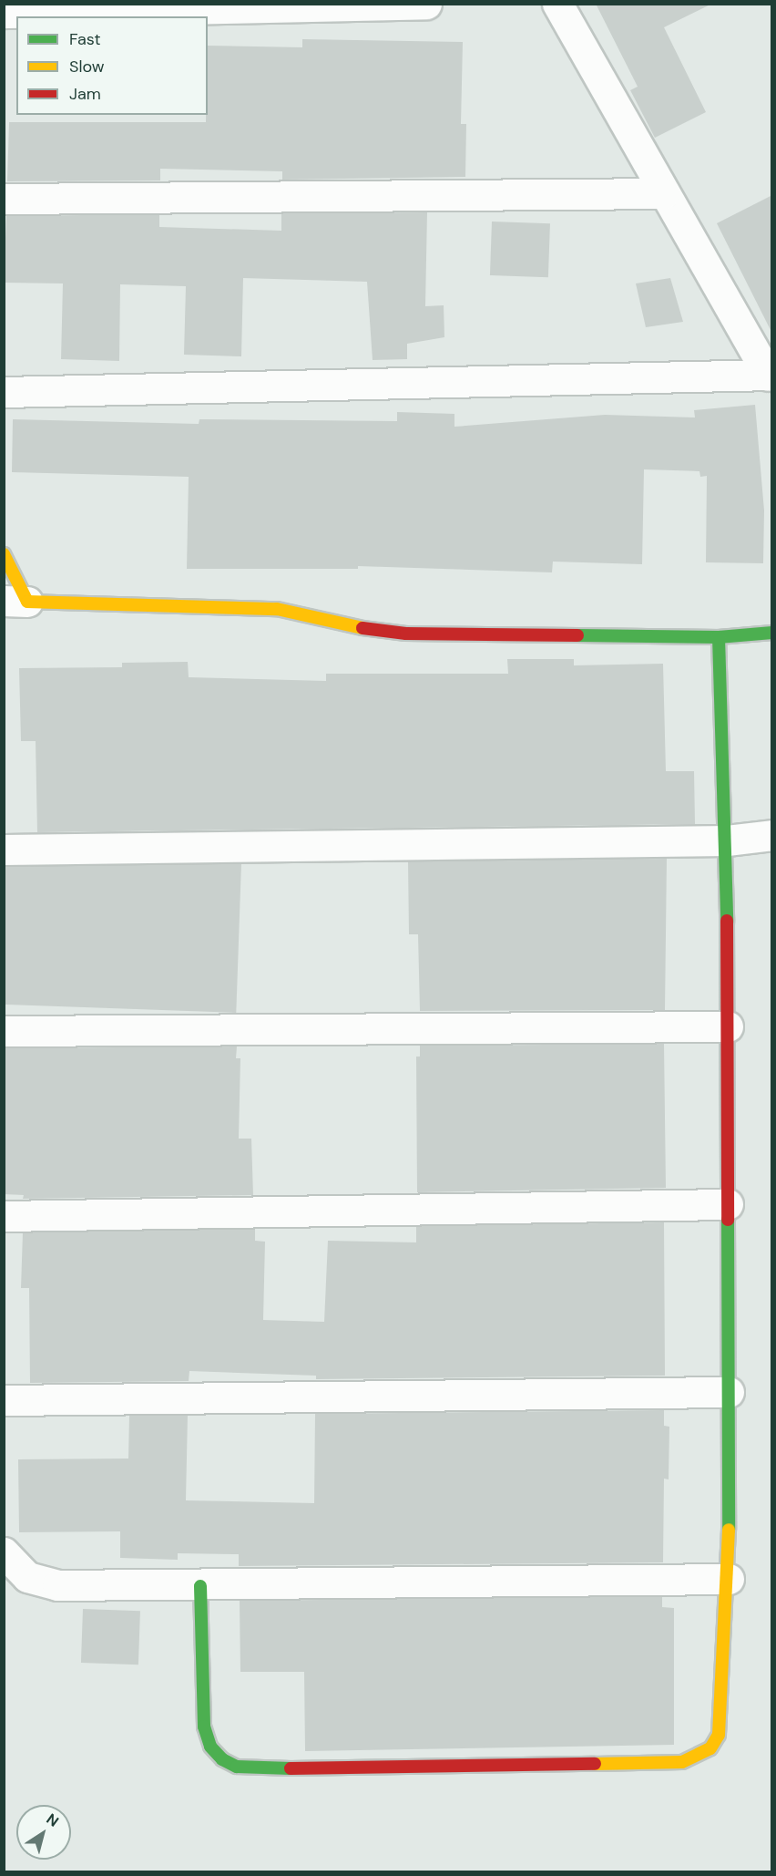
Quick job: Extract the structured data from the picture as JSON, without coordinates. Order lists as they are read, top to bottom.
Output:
{
  "legend": ["Fast", "Slow", "Jam"],
  "north": "top right"
}
